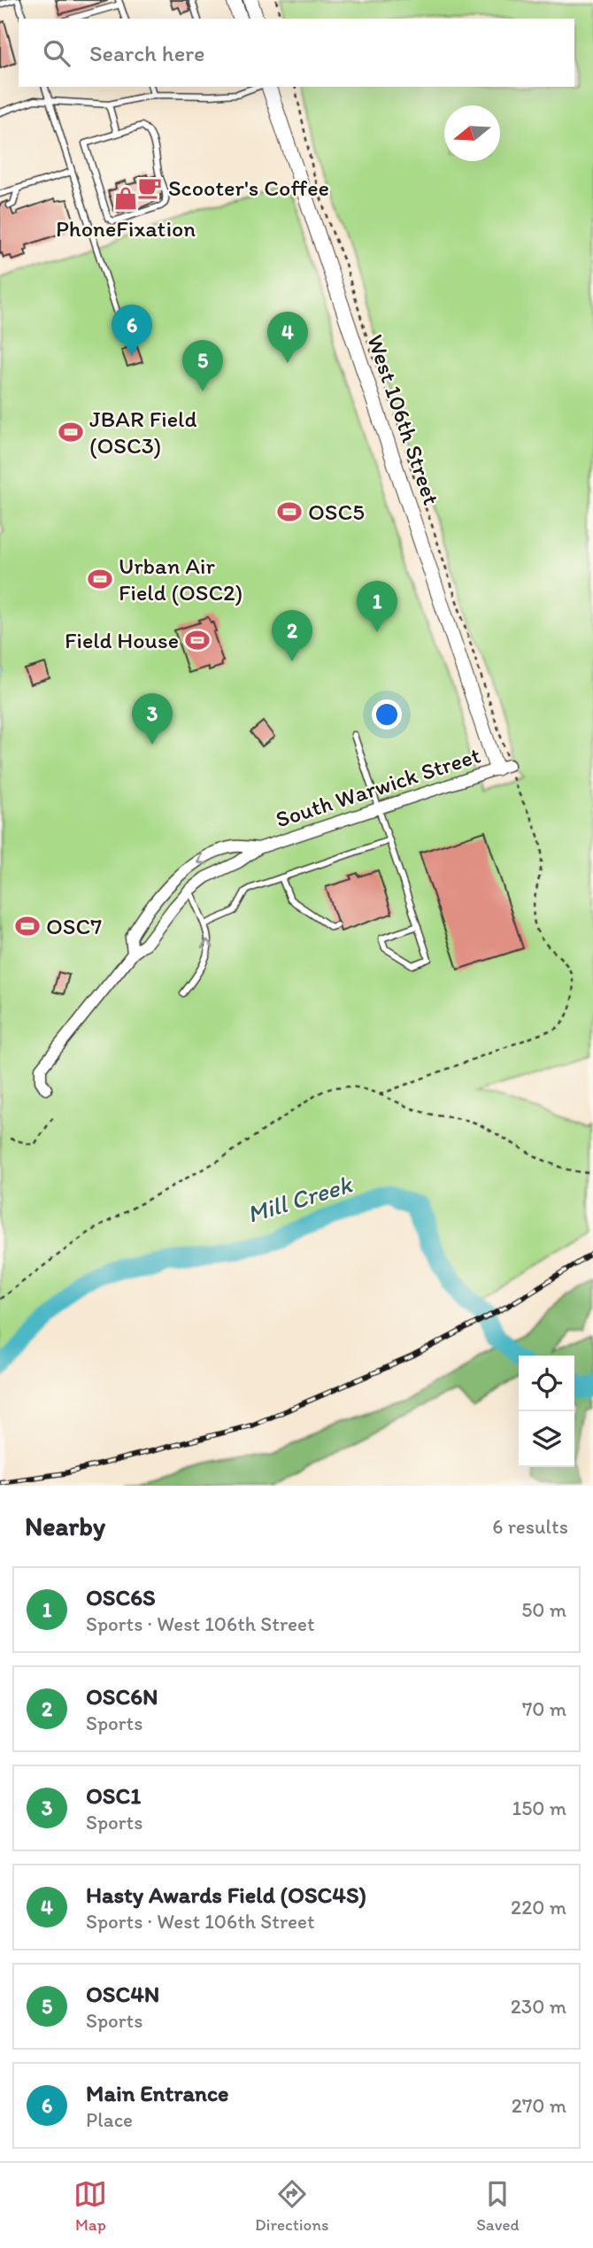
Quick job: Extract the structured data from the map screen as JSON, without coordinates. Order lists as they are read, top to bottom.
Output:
{
  "streets": {
    "street": ["West 106th Street", "South Warwick Street"]
  },
  "crossings": [
    ["West 106th Street", "South Warwick Street"]
  ],
  "water": ["Mill Creek"],
  "places": {
    "cafe": ["Scooter's Coffee"],
    "shop": ["PhoneFixation"],
    "sports": [
      "JBAR Field (OSC3)",
      "OSC5",
      "Urban Air Field (OSC2)",
      "Field House",
      "OSC7"
    ]
  },
  "north": "left",
  "page": {
    "search": "Search here",
    "pins": [
      "6",
      "4",
      "5",
      "1",
      "2",
      "3"
    ],
    "heading": ["Nearby", "6 results"],
    "list": [
      {
        "mark": "1",
        "name": "OSC6S",
        "note": "Sports · West 106th Street",
        "value": "50 m"
      },
      {
        "mark": "2",
        "name": "OSC6N",
        "note": "Sports",
        "value": "70 m"
      },
      {
        "mark": "3",
        "name": "OSC1",
        "note": "Sports",
        "value": "150 m"
      },
      {
        "mark": "4",
        "name": "Hasty Awards Field (OSC4S)",
        "note": "Sports · West 106th Street",
        "value": "220 m"
      },
      {
        "mark": "5",
        "name": "OSC4N",
        "note": "Sports",
        "value": "230 m"
      },
      {
        "mark": "6",
        "name": "Main Entrance",
        "note": "Place",
        "value": "270 m"
      }
    ],
    "nav": ["Map", "Directions", "Saved"]
  }
}
